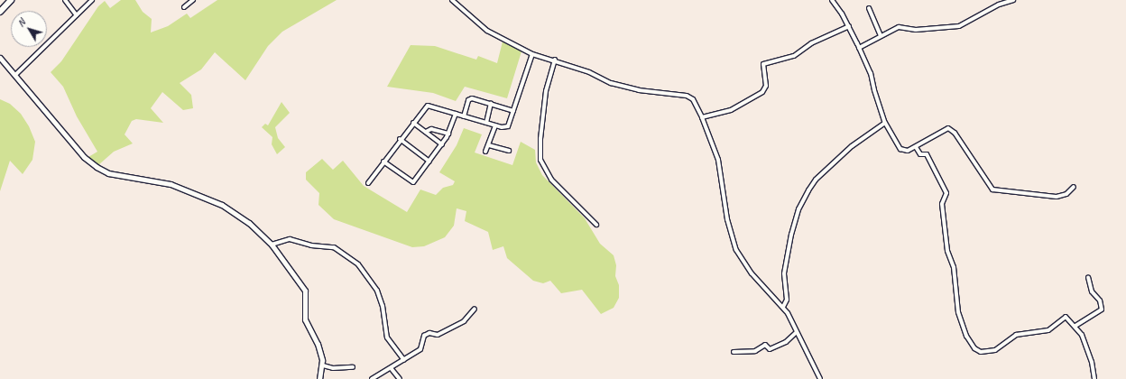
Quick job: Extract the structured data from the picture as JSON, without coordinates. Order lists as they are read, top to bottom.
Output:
{
  "north": "top left"
}
